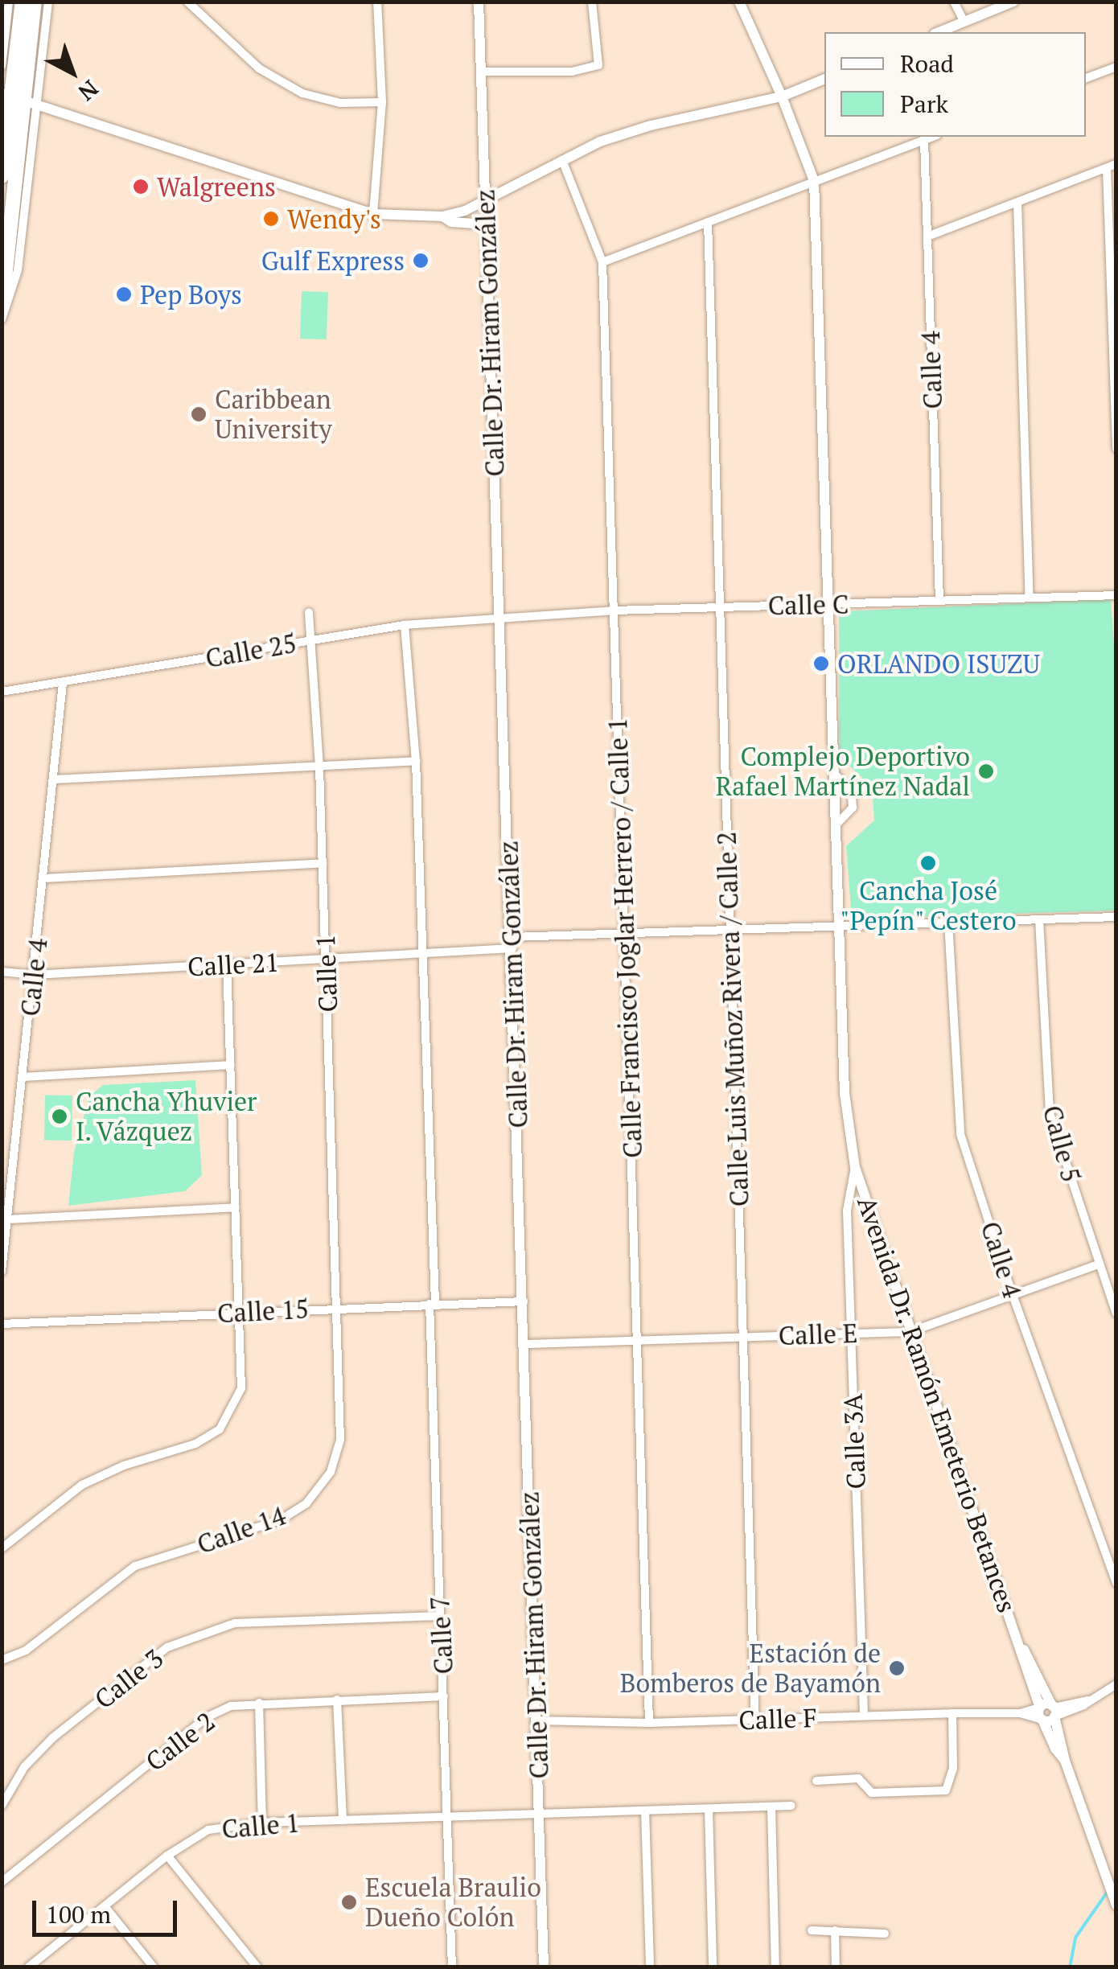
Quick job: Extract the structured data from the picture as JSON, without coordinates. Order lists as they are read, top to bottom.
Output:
{
  "streets": {
    "street": [
      "Calle Dr. Hiram González",
      "Calle 4",
      "Calle C",
      "Calle 25",
      "Calle Francisco Joglar Herrero / Calle 1",
      "Calle 21",
      "Calle 1",
      "Calle Luis Muñoz Rivera / Calle 2",
      "Calle 5",
      "Calle 15",
      "Calle E",
      "Avenida Dr. Ramón Emeterio Betances",
      "Calle 3A",
      "Calle 14",
      "Calle 7",
      "Calle 3",
      "Calle F",
      "Calle 2"
    ]
  },
  "crossings": [
    ["Calle Dr. Hiram González", "Calle C"],
    ["Calle Dr. Hiram González", "Calle 25"],
    ["Calle Dr. Hiram González", "Calle 21"],
    ["Calle Dr. Hiram González", "Calle 1"],
    ["Calle Dr. Hiram González", "Calle 15"],
    ["Calle Dr. Hiram González", "Calle E"],
    ["Calle Dr. Hiram González", "Calle F"],
    ["Calle 4", "Calle C"],
    ["Calle 4", "Calle 25"],
    ["Calle 4", "Calle 21"],
    ["Calle 4", "Calle E"],
    ["Calle C", "Calle 25"],
    ["Calle C", "Calle Francisco Joglar Herrero / Calle 1"],
    ["Calle C", "Calle Luis Muñoz Rivera / Calle 2"],
    ["Calle C", "Avenida Dr. Ramón Emeterio Betances"],
    ["Calle 25", "Calle 1"],
    ["Calle 25", "Calle 7"],
    ["Calle Francisco Joglar Herrero / Calle 1", "Calle 21"],
    ["Calle Francisco Joglar Herrero / Calle 1", "Calle E"],
    ["Calle Francisco Joglar Herrero / Calle 1", "Calle F"],
    ["Calle 21", "Calle 1"],
    ["Calle 21", "Calle Luis Muñoz Rivera / Calle 2"],
    ["Calle 21", "Calle 5"],
    ["Calle 21", "Avenida Dr. Ramón Emeterio Betances"],
    ["Calle 21", "Calle 7"],
    ["Calle 1", "Calle 15"],
    ["Calle 1", "Calle 14"],
    ["Calle 1", "Calle 7"],
    ["Calle Luis Muñoz Rivera / Calle 2", "Calle E"],
    ["Calle Luis Muñoz Rivera / Calle 2", "Calle F"],
    ["Calle 5", "Calle E"],
    ["Calle 15", "Calle 14"],
    ["Calle 15", "Calle 7"],
    ["Calle E", "Avenida Dr. Ramón Emeterio Betances"],
    ["Calle E", "Calle 3A"],
    ["Avenida Dr. Ramón Emeterio Betances", "Calle 3A"],
    ["Avenida Dr. Ramón Emeterio Betances", "Calle F"],
    ["Calle 3A", "Calle F"],
    ["Calle 7", "Calle 3"],
    ["Calle 7", "Calle 2"]
  ],
  "places": [
    "Walgreens",
    "Wendy's",
    "Gulf Express",
    "Pep Boys",
    "Caribbean University",
    "ORLANDO ISUZU",
    "Complejo Deportivo Rafael Martínez Nadal",
    "Cancha José \"Pepín\" Cestero",
    "Cancha Yhuvier I. Vázquez",
    "Estación de Bomberos de Bayamón",
    "Escuela Braulio Dueño Colón"
  ],
  "legend": ["Road", "Park"],
  "scale_bar": "100 m",
  "north": "bottom right"
}
